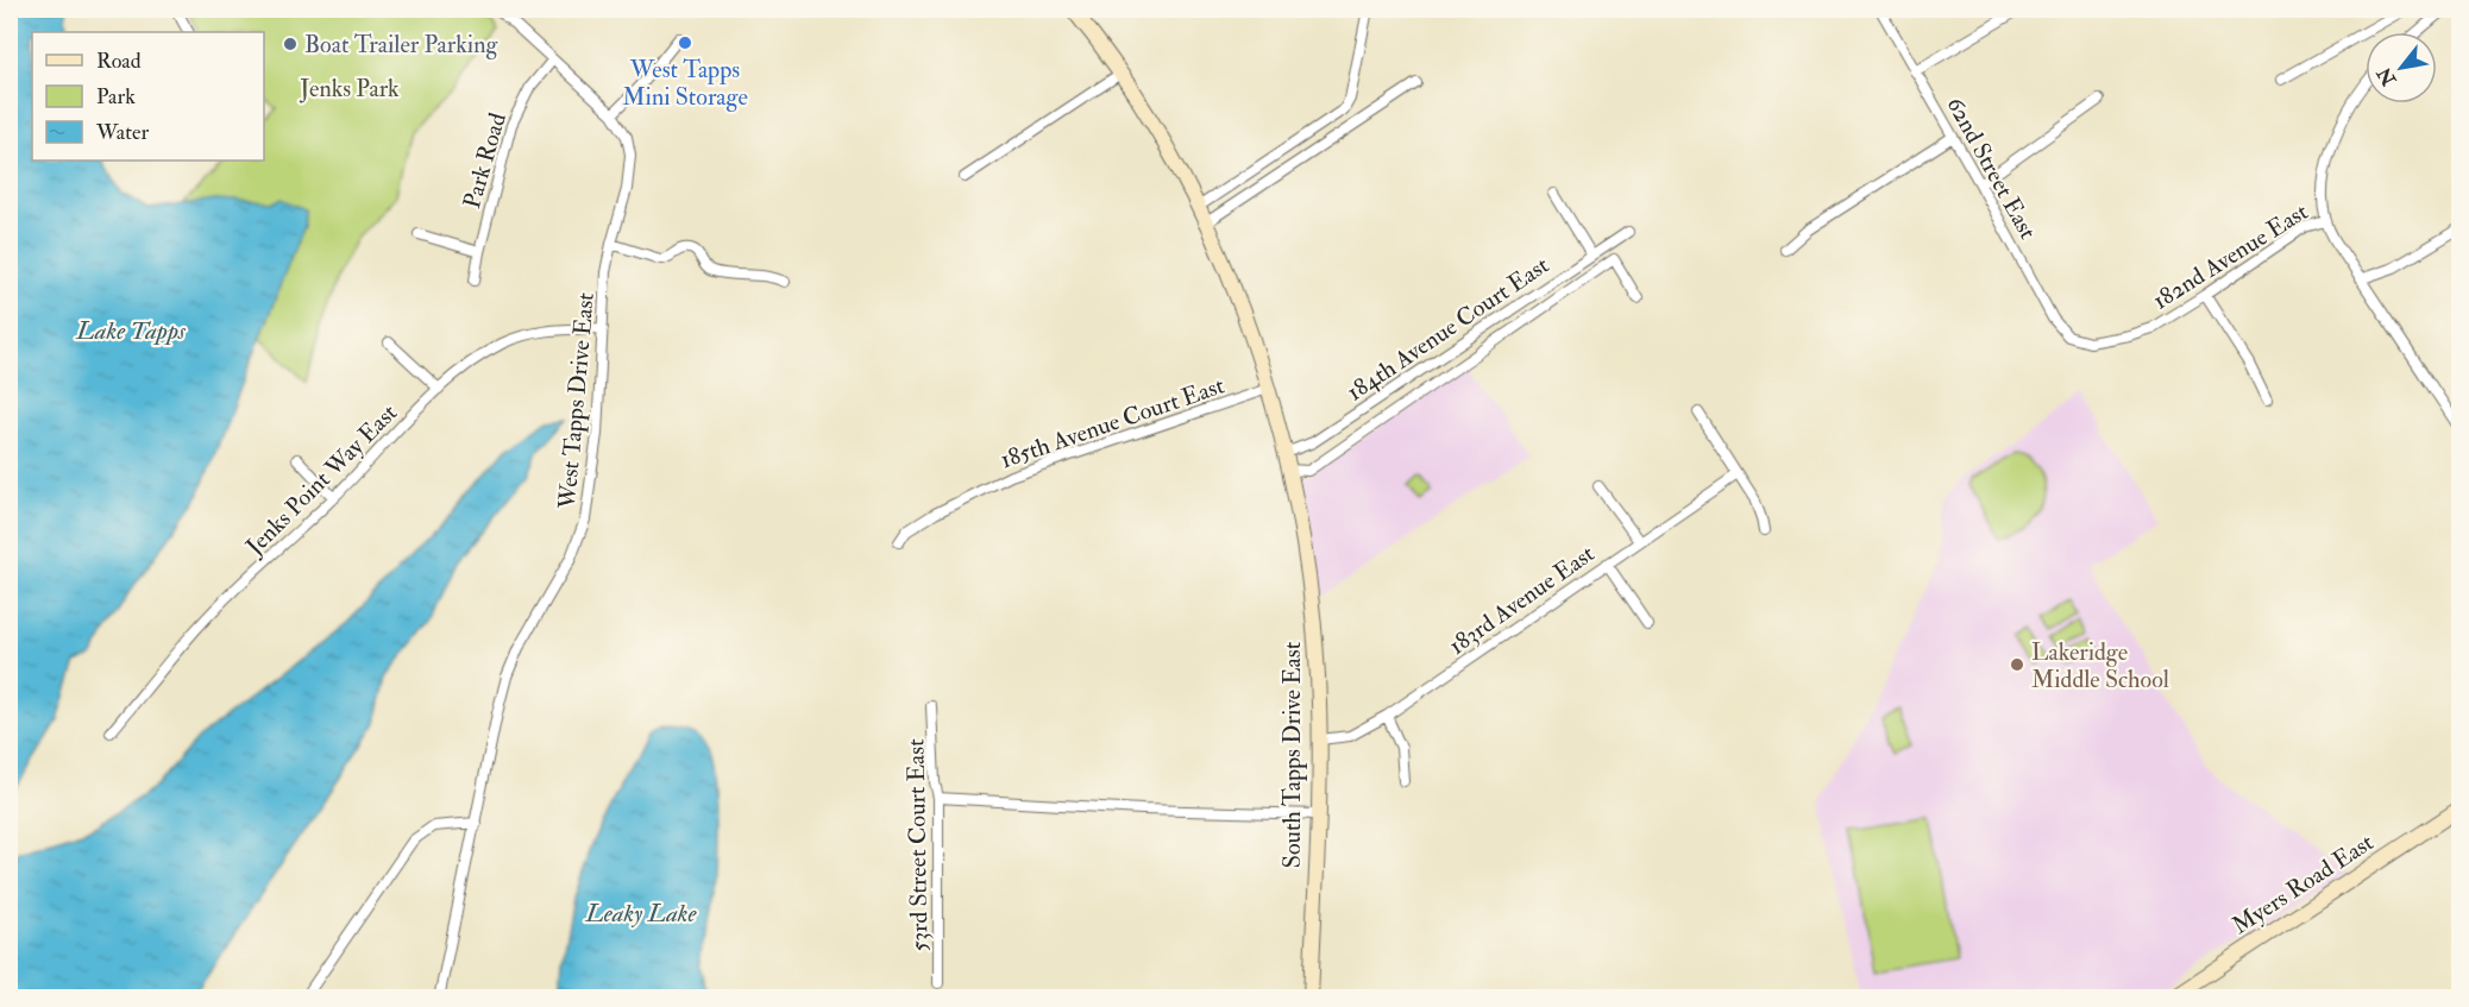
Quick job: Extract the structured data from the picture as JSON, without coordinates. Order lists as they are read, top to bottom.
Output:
{
  "streets": {
    "street": [
      "Park Road",
      "62nd Street East",
      "182nd Avenue East",
      "184th Avenue Court East",
      "West Tapps Drive East",
      "185th Avenue Court East",
      "Jenks Point Way East",
      "183rd Avenue East",
      "South Tapps Drive East",
      "53rd Street Court East",
      "Myers Road East"
    ]
  },
  "crossings": [
    ["Park Road", "West Tapps Drive East"],
    ["62nd Street East", "182nd Avenue East"],
    ["184th Avenue Court East", "South Tapps Drive East"],
    ["West Tapps Drive East", "Jenks Point Way East"],
    ["185th Avenue Court East", "South Tapps Drive East"],
    ["183rd Avenue East", "South Tapps Drive East"]
  ],
  "water": ["Lake Tapps", "Leaky Lake"],
  "parks": ["Jenks Park"],
  "places": ["West Tapps Mini Storage", "Boat Trailer Parking", "Lakeridge Middle School"],
  "legend": ["Road", "Park", "Water"],
  "north": "bottom left"
}
